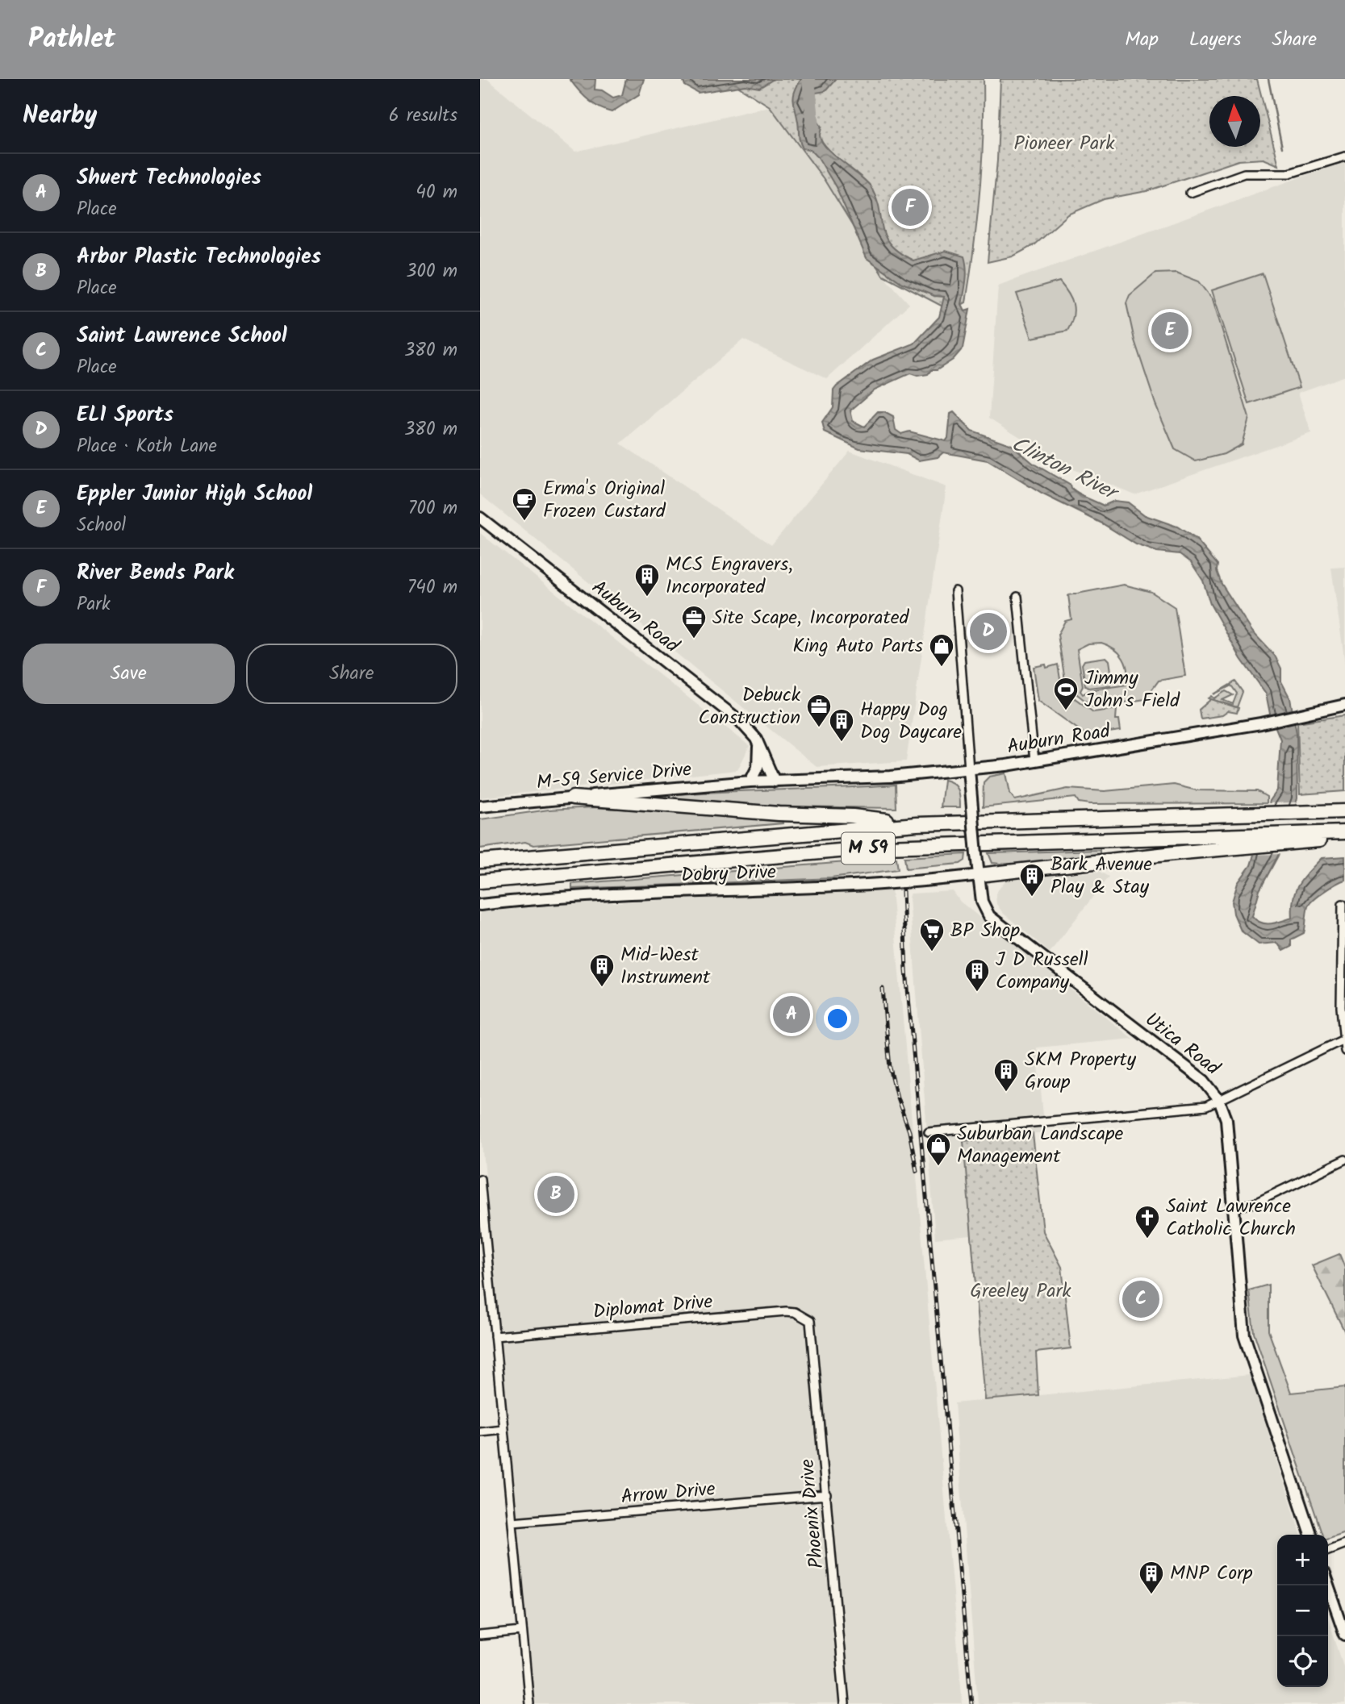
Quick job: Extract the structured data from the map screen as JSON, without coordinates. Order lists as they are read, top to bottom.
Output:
{
  "streets": {
    "highway": ["M 59"],
    "street": [
      "Auburn Road",
      "M-59 Service Drive",
      "Dobry Drive",
      "Utica Road",
      "Diplomat Drive",
      "Arrow Drive",
      "Phoenix Drive"
    ]
  },
  "crossings": [
    ["Auburn Road", "M-59 Service Drive"],
    ["Auburn Road", "Utica Road"],
    ["Dobry Drive", "Utica Road"],
    ["Diplomat Drive", "Phoenix Drive"],
    ["Arrow Drive", "Phoenix Drive"]
  ],
  "water": ["Clinton River"],
  "parks": ["Pioneer Park", "Greeley Park"],
  "places": {
    "cafe": ["Erma's Original Frozen Custard"],
    "building": [
      "MCS Engravers, Incorporated",
      "Happy Dog Dog Daycare",
      "Bark Avenue Play & Stay",
      "Mid-West Instrument",
      "J D Russell Company",
      "SKM Property Group",
      "MNP Corp"
    ],
    "office": ["Site Scape, Incorporated", "Debuck Construction"],
    "shop": ["King Auto Parts", "Suburban Landscape Management"],
    "sports": ["Jimmy John's Field"],
    "supermarket": ["BP Shop"],
    "church": ["Saint Lawrence Catholic Church"]
  },
  "north": "top",
  "page": {
    "header": "Pathlet",
    "nav": ["Map", "Layers", "Share"],
    "heading": ["Nearby", "6 results"],
    "list": [
      {
        "mark": "A",
        "name": "Shuert Technologies",
        "note": "Place",
        "value": "40 m"
      },
      {
        "mark": "B",
        "name": "Arbor Plastic Technologies",
        "note": "Place",
        "value": "300 m"
      },
      {
        "mark": "C",
        "name": "Saint Lawrence School",
        "note": "Place",
        "value": "380 m"
      },
      {
        "mark": "D",
        "name": "EL1 Sports",
        "note": "Place · Koth Lane",
        "value": "380 m"
      },
      {
        "mark": "E",
        "name": "Eppler Junior High School",
        "note": "School",
        "value": "700 m"
      },
      {
        "mark": "F",
        "name": "River Bends Park",
        "note": "Park",
        "value": "740 m"
      }
    ],
    "pins": [
      "F",
      "E",
      "D",
      "A",
      "B",
      "C"
    ],
    "buttons": ["Save", "Share"],
    "map_buttons": ["+", "−"]
  }
}
